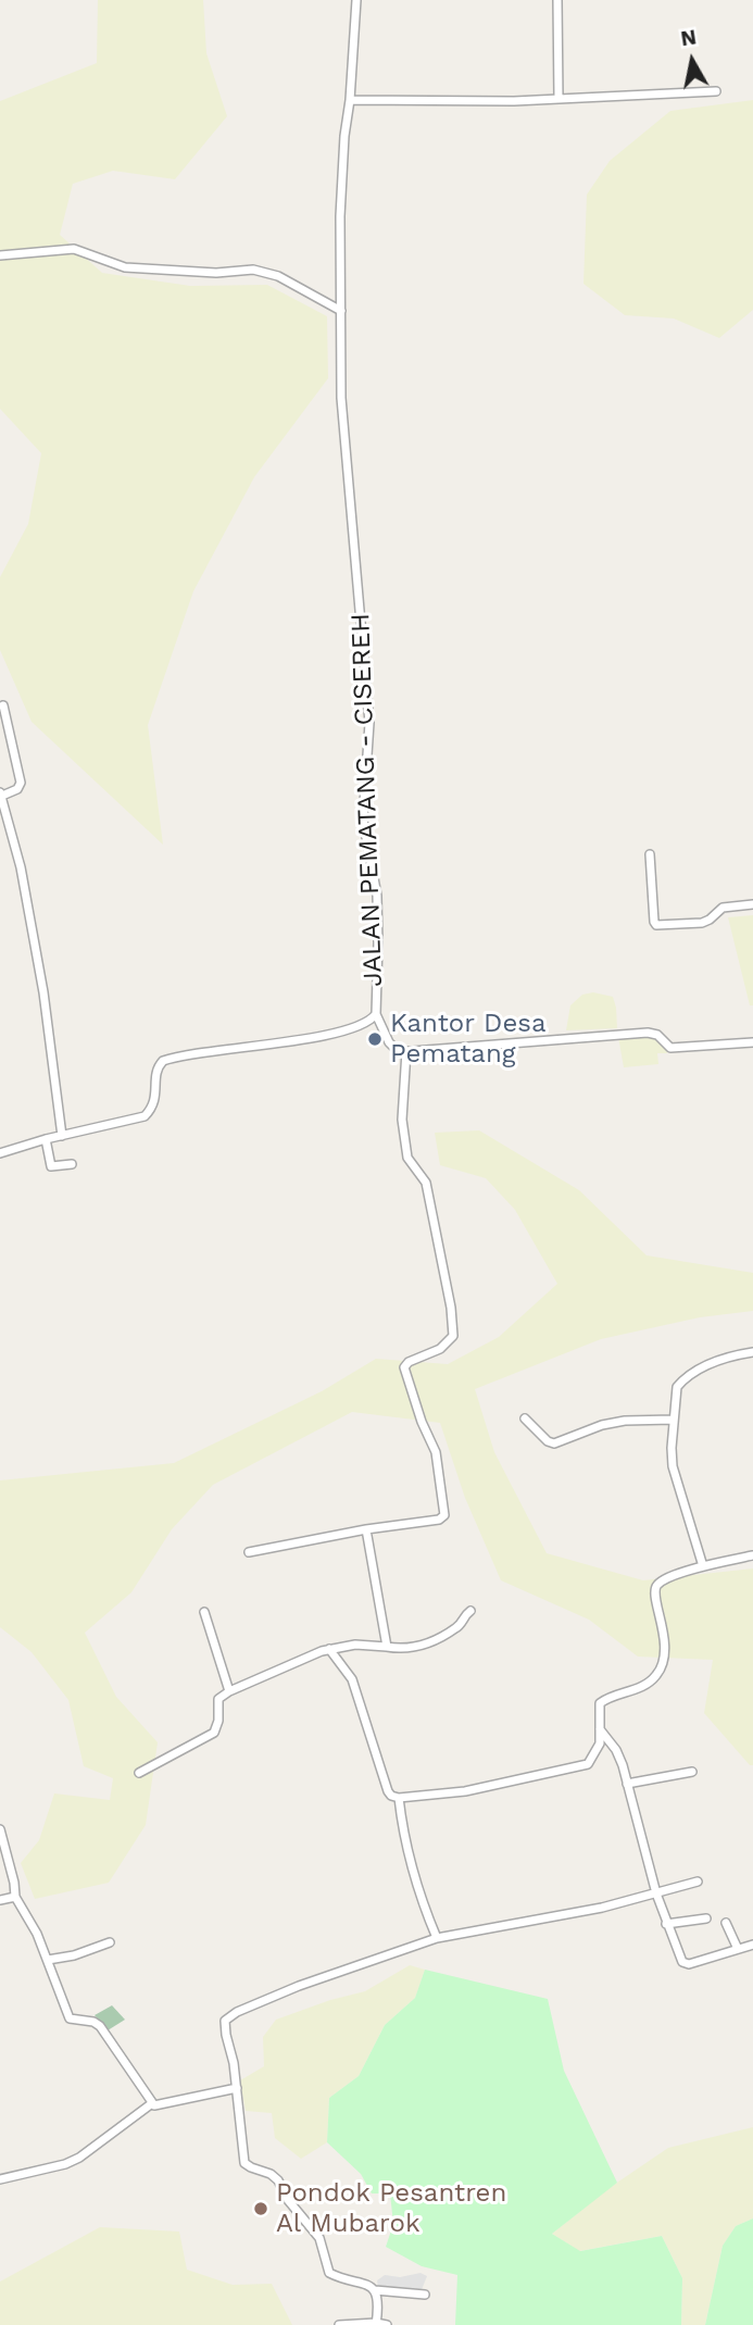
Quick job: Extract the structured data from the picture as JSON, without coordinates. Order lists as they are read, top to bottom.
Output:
{
  "streets": {
    "street": ["JALAN PEMATANG - CISEREH"]
  },
  "places": ["Kantor Desa Pematang", "Pondok Pesantren Al Mubarok"],
  "north": "top"
}
